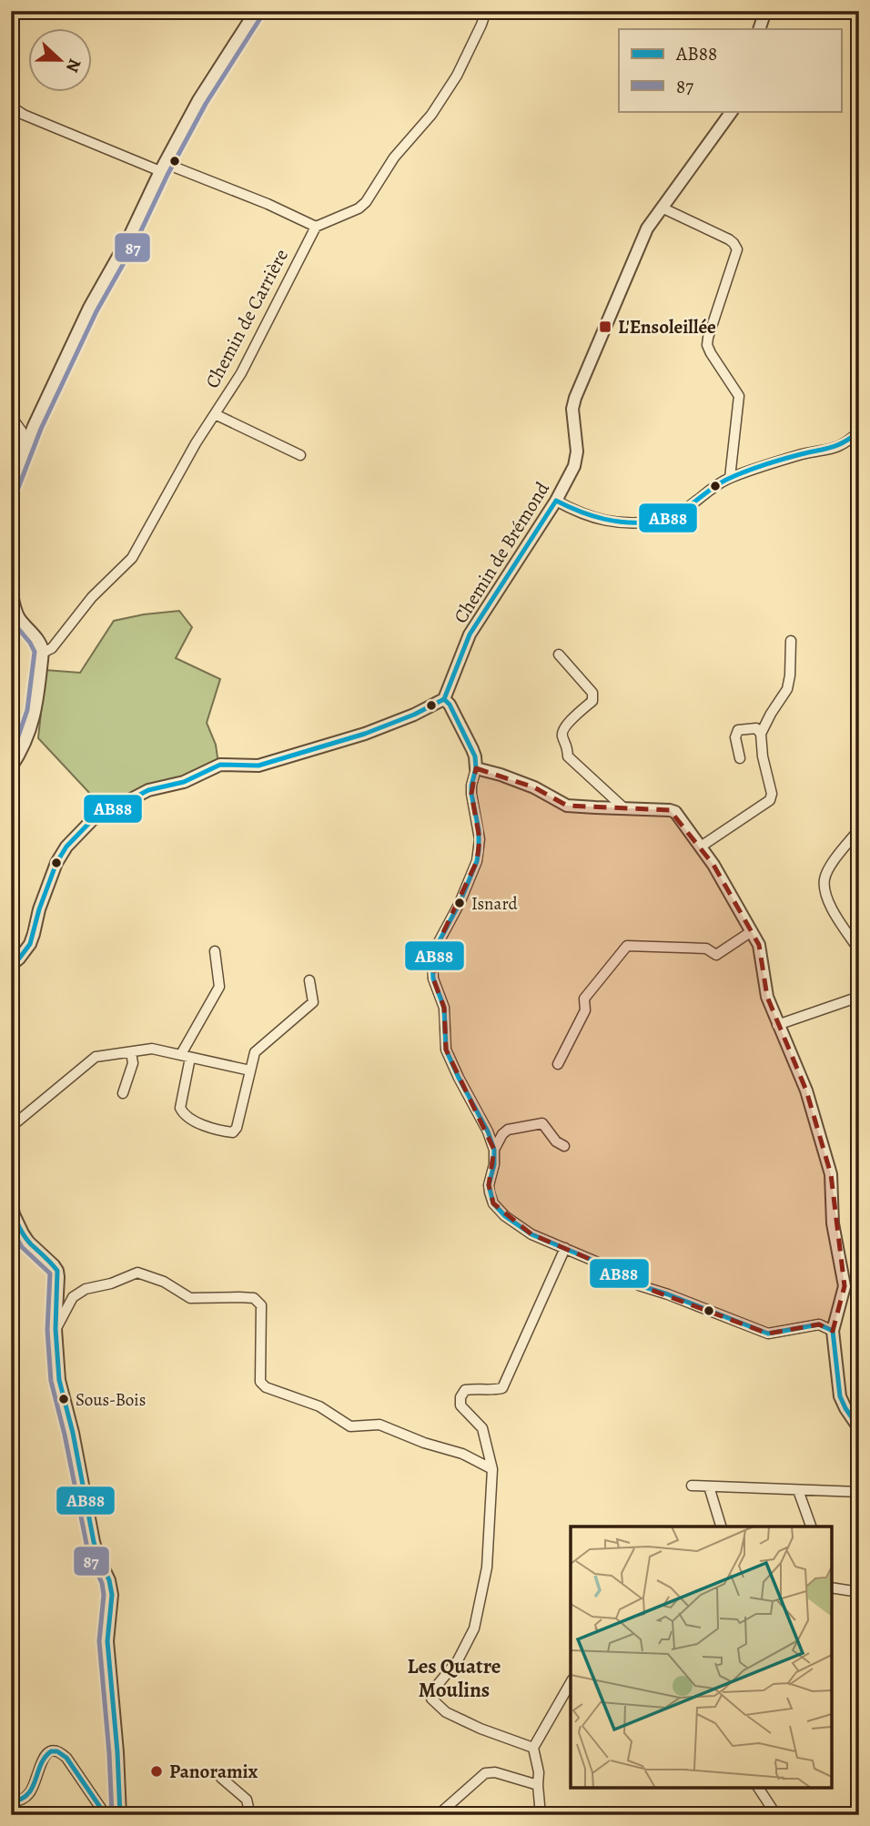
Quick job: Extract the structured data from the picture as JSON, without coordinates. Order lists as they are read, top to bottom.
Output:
{
  "streets": {
    "street": ["Chemin de Carrière", "Chemin de Brémond"]
  },
  "districts": ["Les Quatre Moulins"],
  "places": {
    "transit": ["L'Ensoleillée"],
    "other": ["Isnard", "Sous-Bois", "Panoramix"]
  },
  "lines": ["transit line 87", "transit line AB88"],
  "legend": ["AB88", "87"],
  "north": "right"
}
